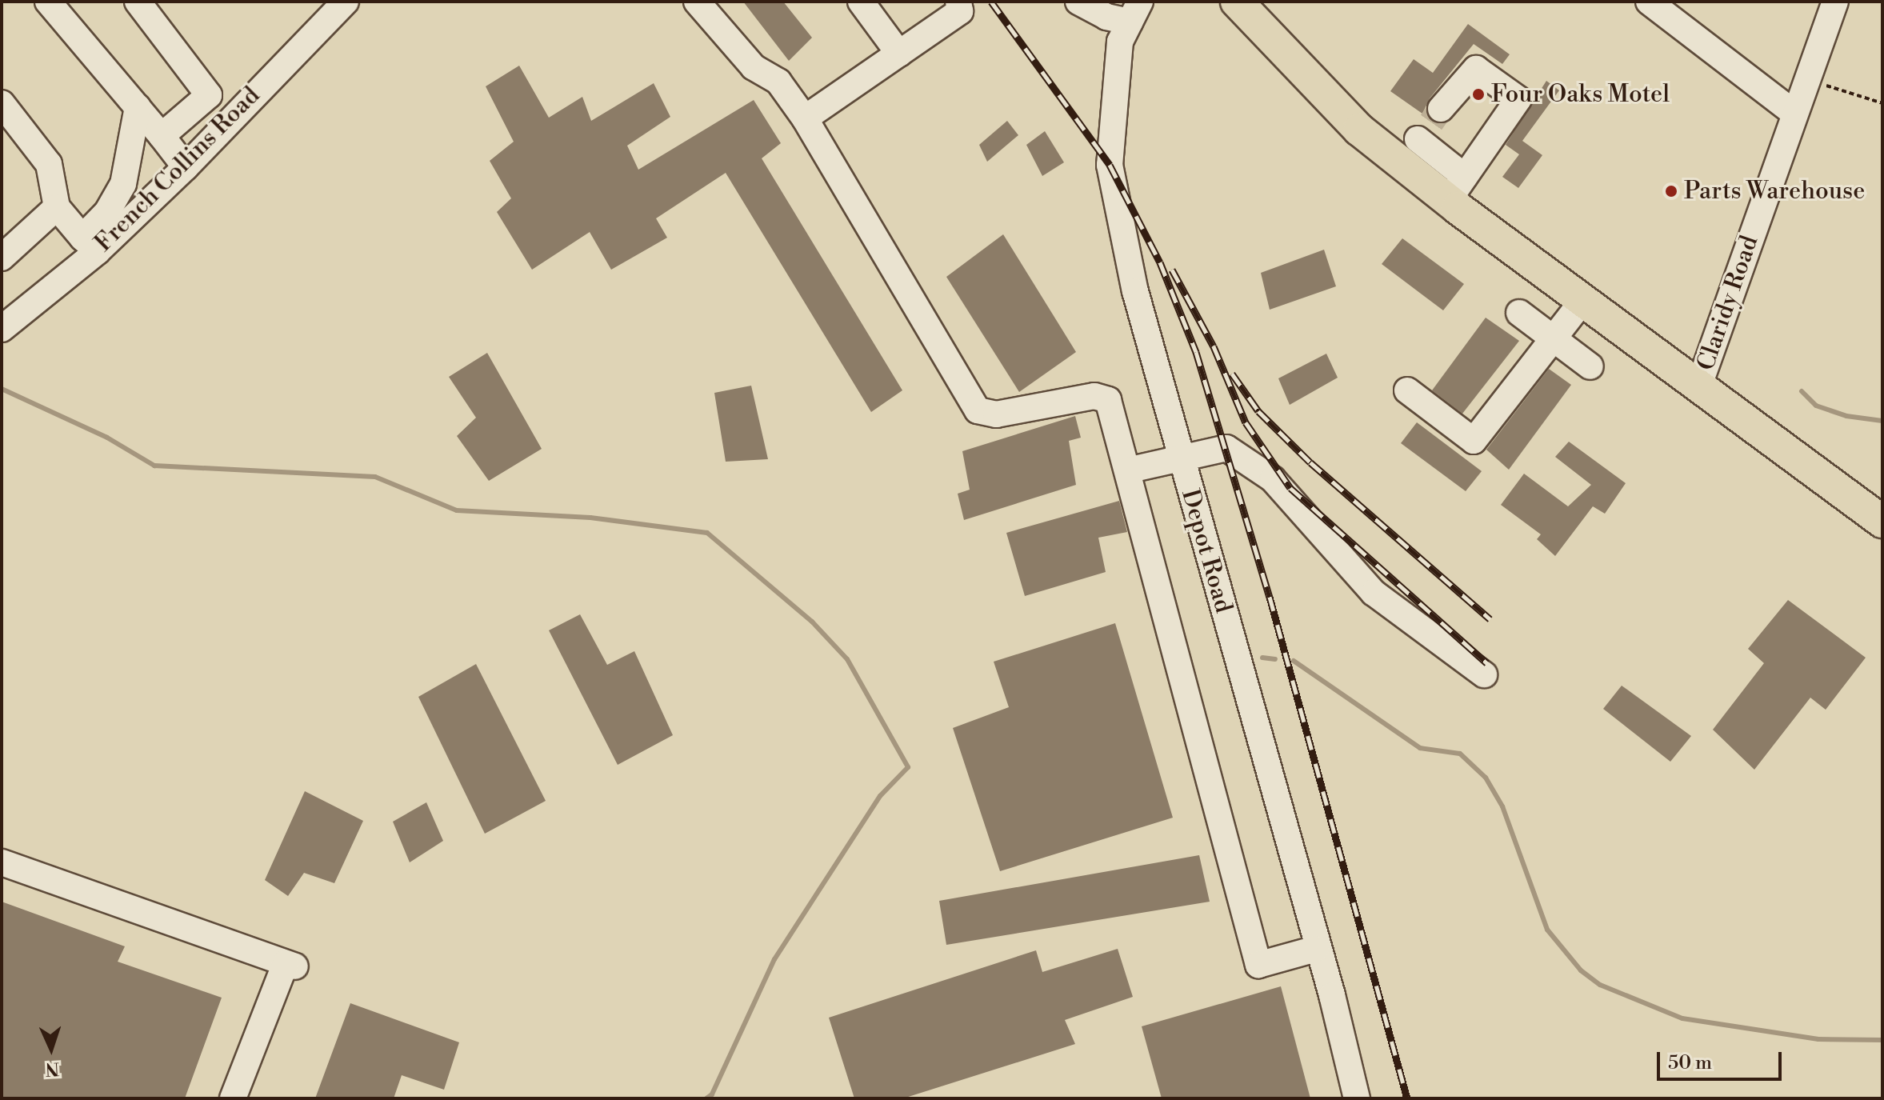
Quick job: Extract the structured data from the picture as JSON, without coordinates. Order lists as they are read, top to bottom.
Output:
{
  "streets": {
    "street": ["French Collins Road", "Claridy Road", "Depot Road"]
  },
  "places": ["Four Oaks Motel", "Parts Warehouse"],
  "scale_bar": "50 m",
  "north": "bottom"
}
